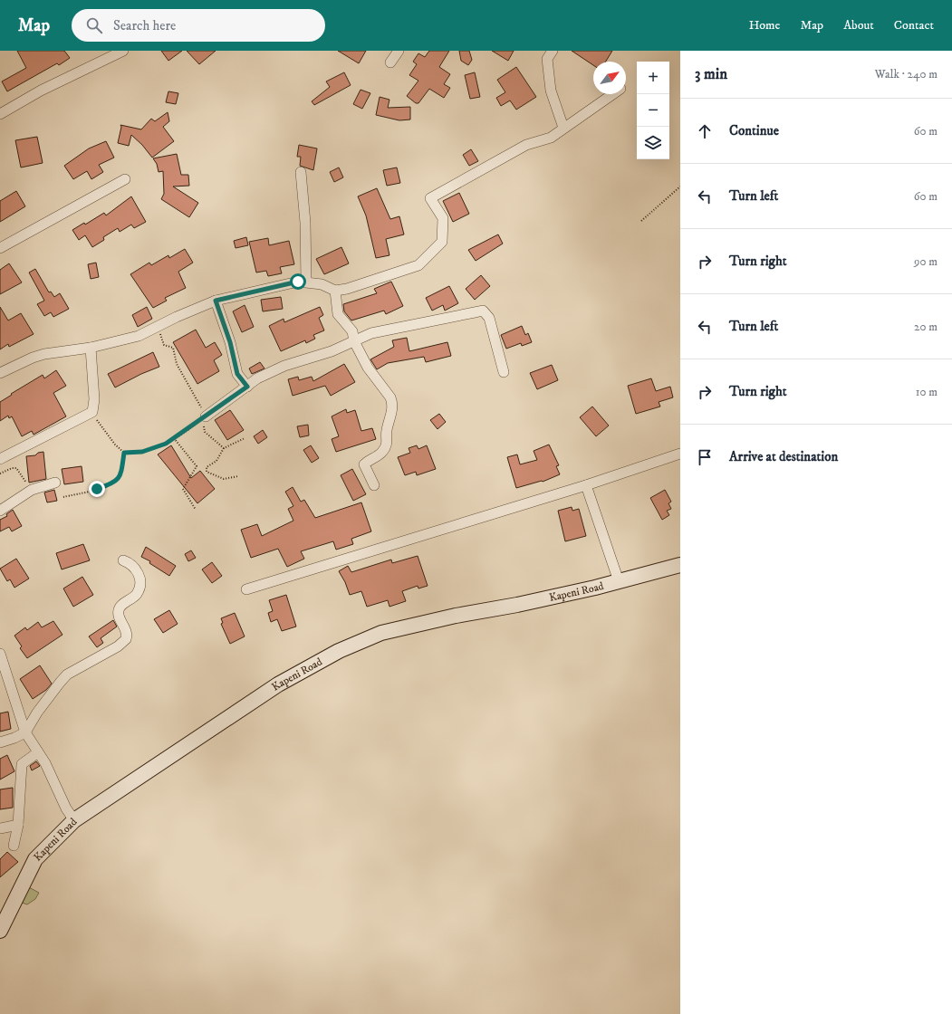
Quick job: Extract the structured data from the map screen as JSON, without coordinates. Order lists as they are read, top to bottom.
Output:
{
  "streets": {
    "main road": ["Kapeni Road"]
  },
  "north": "top right",
  "page": {
    "header": "Map",
    "search": "Search here",
    "nav": [
      "Home",
      "Map",
      "About",
      "Contact"
    ],
    "heading": ["3 min", "Walk · 240 m"],
    "map_buttons": ["+", "−"],
    "list": [
      ["Continue", "60 m"],
      ["Turn left", "60 m"],
      ["Turn right", "90 m"],
      ["Turn left", "20 m"],
      ["Turn right", "10 m"],
      "Arrive at destination"
    ]
  }
}
